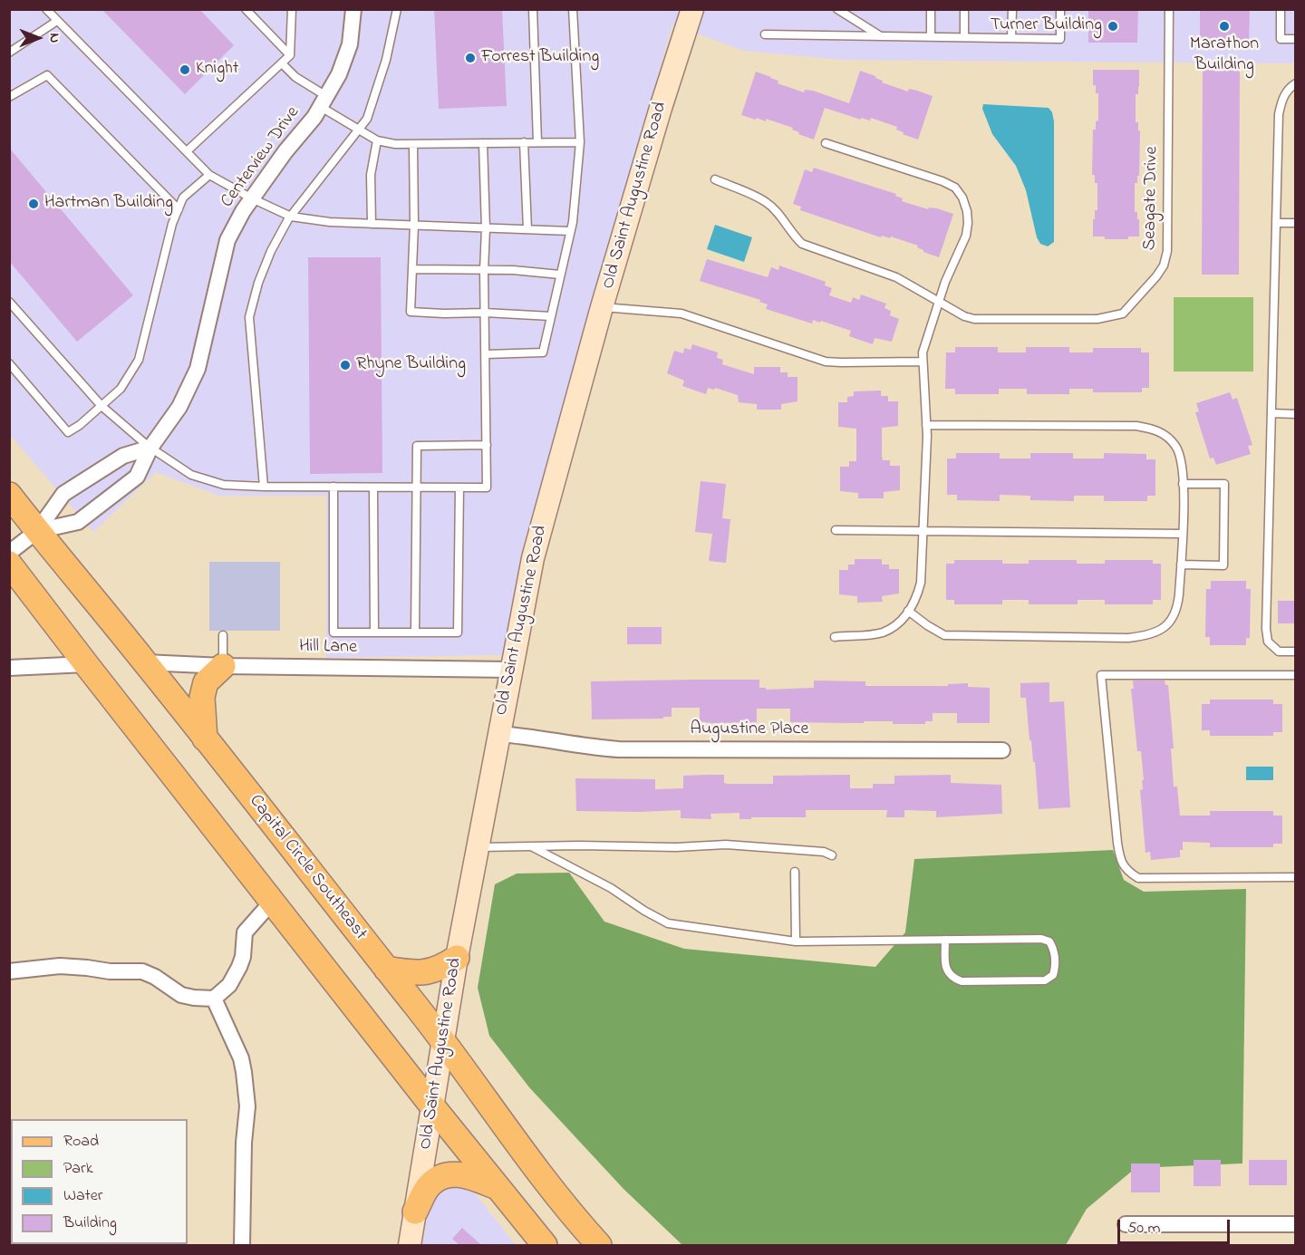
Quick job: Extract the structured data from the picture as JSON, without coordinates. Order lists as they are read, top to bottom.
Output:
{
  "streets": {
    "main road": ["Capital Circle Southeast"],
    "street": [
      "Centerview Drive",
      "Old Saint Augustine Road",
      "Hill Lane",
      "Augustine Place"
    ],
    "lane": ["Seagate Drive"]
  },
  "crossings": [
    ["Centerview Drive", "Capital Circle Southeast"],
    ["Old Saint Augustine Road", "Hill Lane"],
    ["Old Saint Augustine Road", "Augustine Place"],
    ["Old Saint Augustine Road", "Capital Circle Southeast"],
    ["Hill Lane", "Capital Circle Southeast"]
  ],
  "places": [
    "Turner Building",
    "Marathon Building",
    "Forrest Building",
    "Knight",
    "Hartman Building",
    "Rhyne Building"
  ],
  "legend": [
    "Road",
    "Park",
    "Water",
    "Building"
  ],
  "scale_bar": "50 m",
  "north": "right"
}
